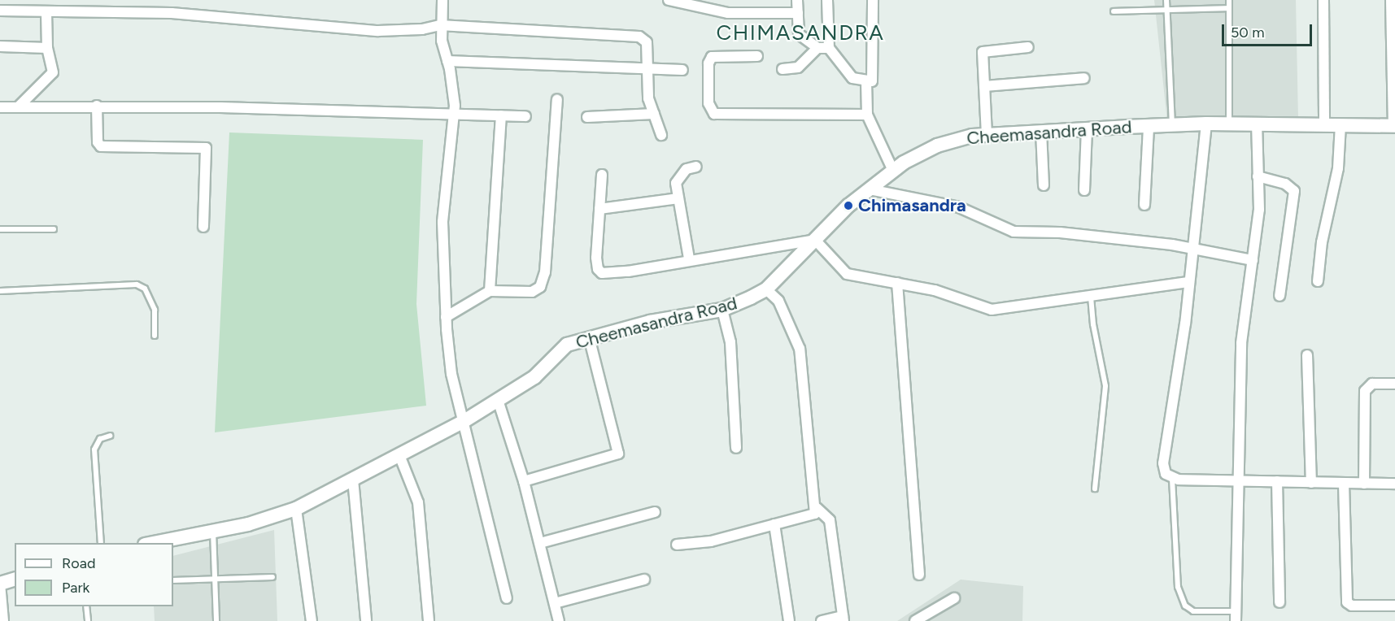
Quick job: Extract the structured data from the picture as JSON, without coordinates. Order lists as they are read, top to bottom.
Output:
{
  "streets": {
    "street": ["Cheemasandra Road"]
  },
  "districts": ["CHIMASANDRA"],
  "places": ["Chimasandra"],
  "legend": ["Road", "Park"],
  "scale_bar": "50 m"
}
